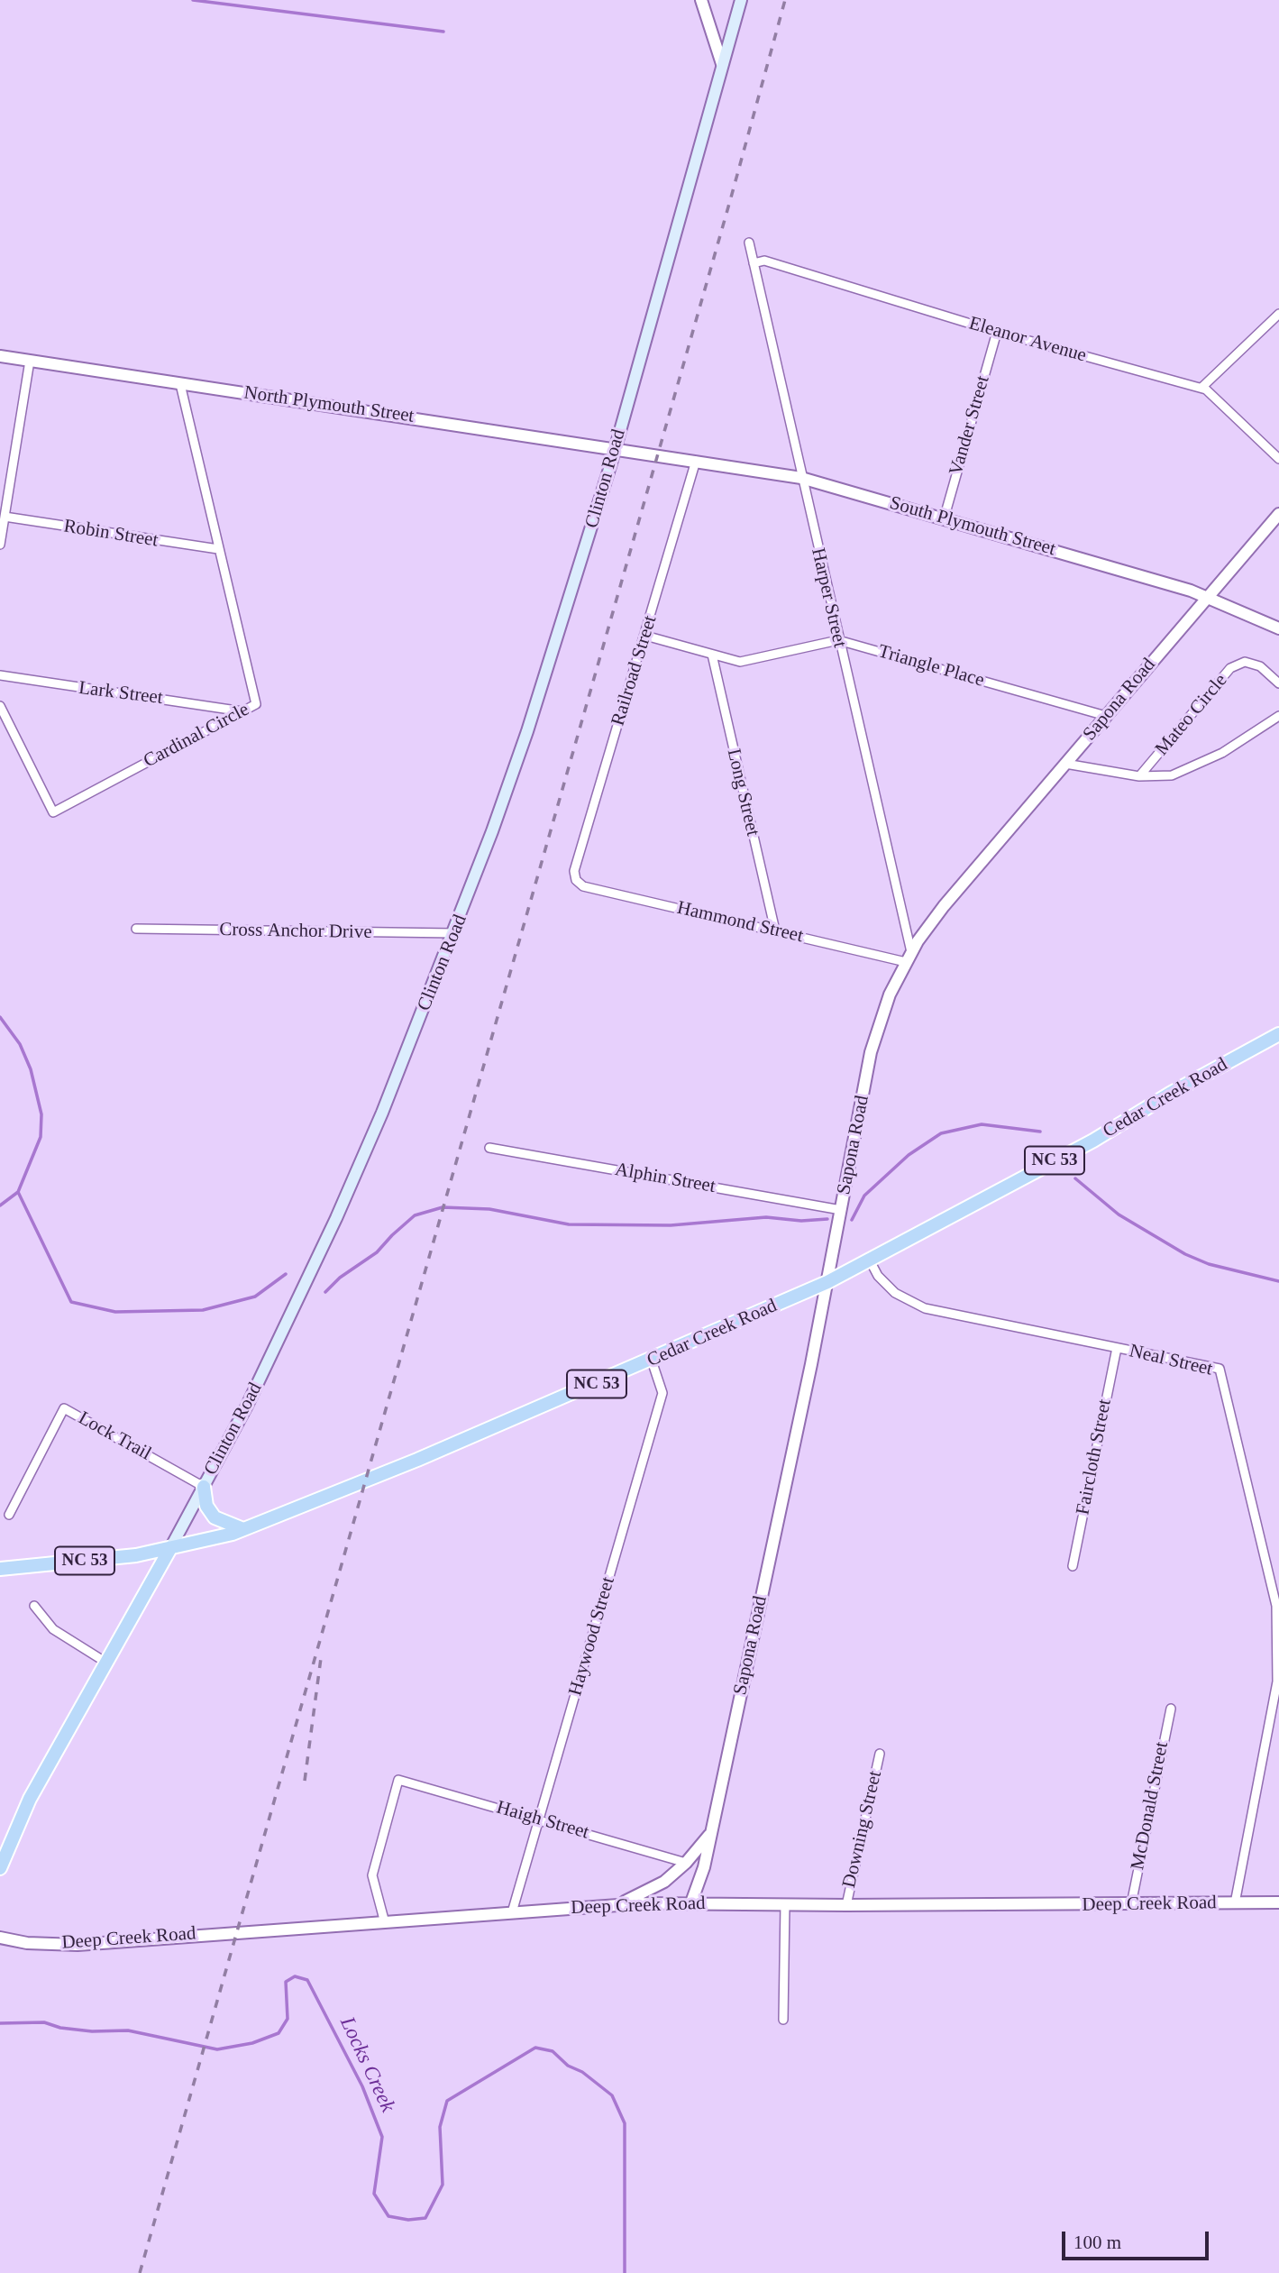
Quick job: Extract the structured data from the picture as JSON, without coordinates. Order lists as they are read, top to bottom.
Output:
{
  "streets": {
    "main road": ["Clinton Road", "Cedar Creek Road", "NC 53"],
    "street": [
      "Eleanor Avenue",
      "North Plymouth Street",
      "Vander Street",
      "South Plymouth Street",
      "Robin Street",
      "Harper Street",
      "Triangle Place",
      "Railroad Street",
      "Lark Street",
      "Sapona Road",
      "Mateo Circle",
      "Cardinal Circle",
      "Long Street",
      "Hammond Street",
      "Cross Anchor Drive",
      "Alphin Street",
      "Neal Street",
      "Lock Trail",
      "Faircloth Street",
      "Haywood Street",
      "McDonald Street",
      "Haigh Street",
      "Downing Street",
      "Deep Creek Road"
    ]
  },
  "crossings": [
    ["Eleanor Avenue", "Vander Street"],
    ["Eleanor Avenue", "Harper Street"],
    ["North Plymouth Street", "Clinton Road"],
    ["North Plymouth Street", "South Plymouth Street"],
    ["North Plymouth Street", "Cardinal Circle"],
    ["Vander Street", "South Plymouth Street"],
    ["Clinton Road", "Cross Anchor Drive"],
    ["Clinton Road", "Cedar Creek Road"],
    ["Clinton Road", "Lock Trail"],
    ["South Plymouth Street", "Harper Street"],
    ["South Plymouth Street", "Railroad Street"],
    ["South Plymouth Street", "Sapona Road"],
    ["Robin Street", "Cardinal Circle"],
    ["Harper Street", "Triangle Place"],
    ["Harper Street", "Sapona Road"],
    ["Harper Street", "Hammond Street"],
    ["Triangle Place", "Railroad Street"],
    ["Triangle Place", "Sapona Road"],
    ["Triangle Place", "Long Street"],
    ["Railroad Street", "Hammond Street"],
    ["Lark Street", "Cardinal Circle"],
    ["Sapona Road", "Mateo Circle"],
    ["Sapona Road", "Hammond Street"],
    ["Sapona Road", "Cedar Creek Road"],
    ["Sapona Road", "Alphin Street"],
    ["Sapona Road", "Deep Creek Road"],
    ["Long Street", "Hammond Street"],
    ["Cedar Creek Road", "Neal Street"],
    ["Cedar Creek Road", "Haywood Street"],
    ["Neal Street", "Faircloth Street"],
    ["Neal Street", "Deep Creek Road"],
    ["Haywood Street", "Haigh Street"],
    ["Haywood Street", "Deep Creek Road"],
    ["McDonald Street", "Deep Creek Road"],
    ["Haigh Street", "Deep Creek Road"],
    ["Downing Street", "Deep Creek Road"]
  ],
  "water": ["Locks Creek"],
  "scale_bar": "100 m"
}
